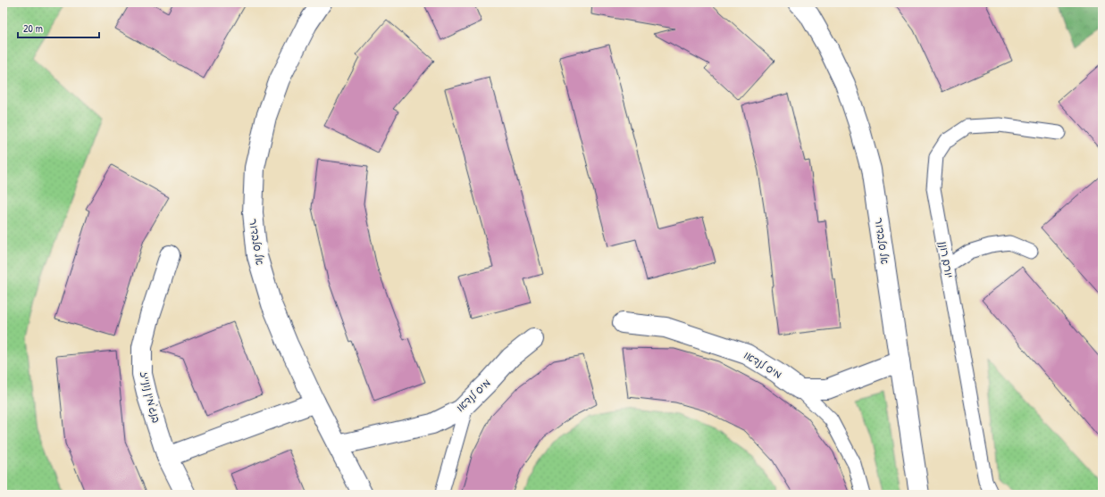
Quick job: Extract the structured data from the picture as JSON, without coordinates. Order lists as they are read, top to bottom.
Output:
{
  "streets": {
    "street": ["אל סלבדור", "מיס לנדאו", "בנג'מין נונייז"],
    "lane": ["יורם רונן"]
  },
  "crossings": [
    ["אל סלבדור", "מיס לנדאו"]
  ],
  "scale_bar": "20 m"
}
